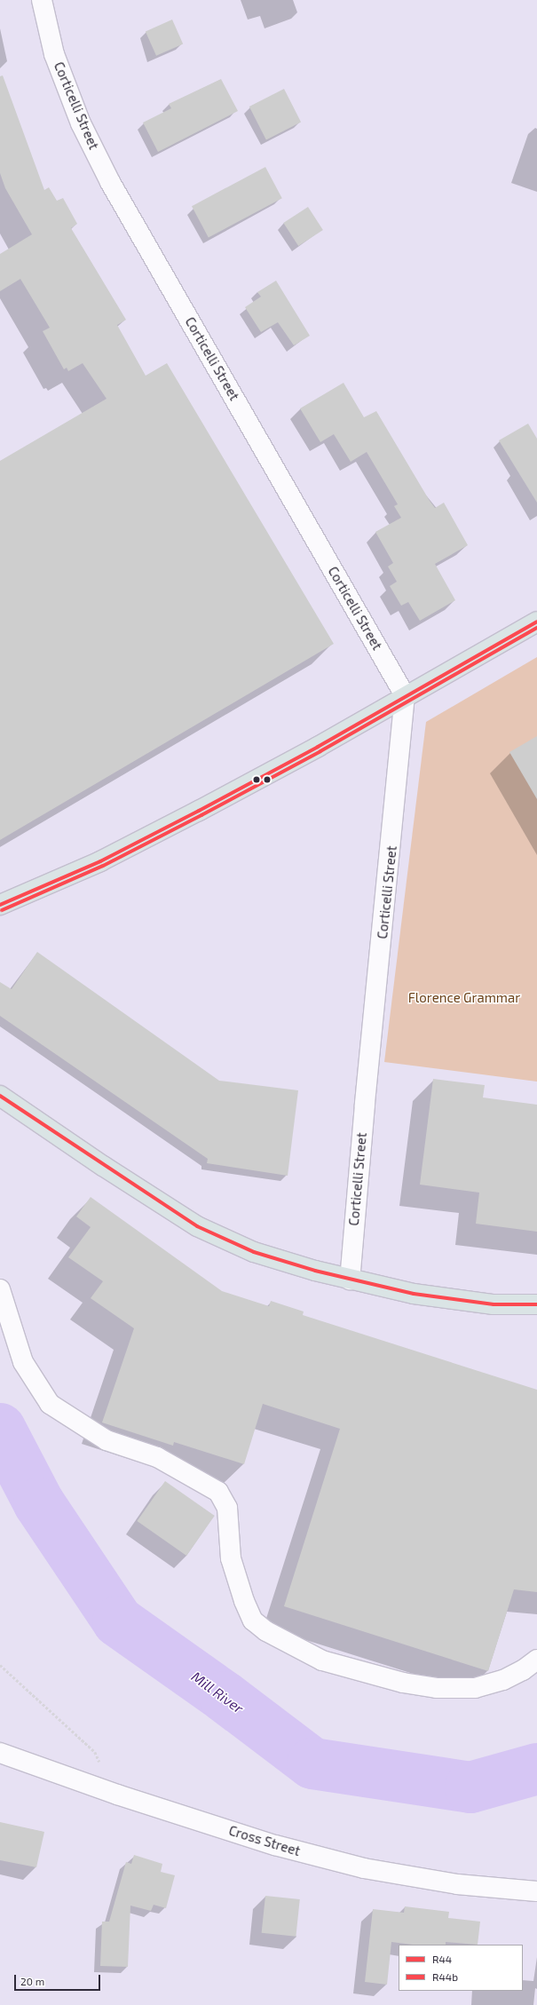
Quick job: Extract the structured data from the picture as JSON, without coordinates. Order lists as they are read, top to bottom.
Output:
{
  "streets": {
    "street": ["Corticelli Street", "Cross Street"]
  },
  "water": ["Mill River"],
  "parks": ["Florence Grammar"],
  "lines": ["transit line R44", "transit line R44b"],
  "legend": ["R44", "R44b"],
  "scale_bar": "20 m"
}
